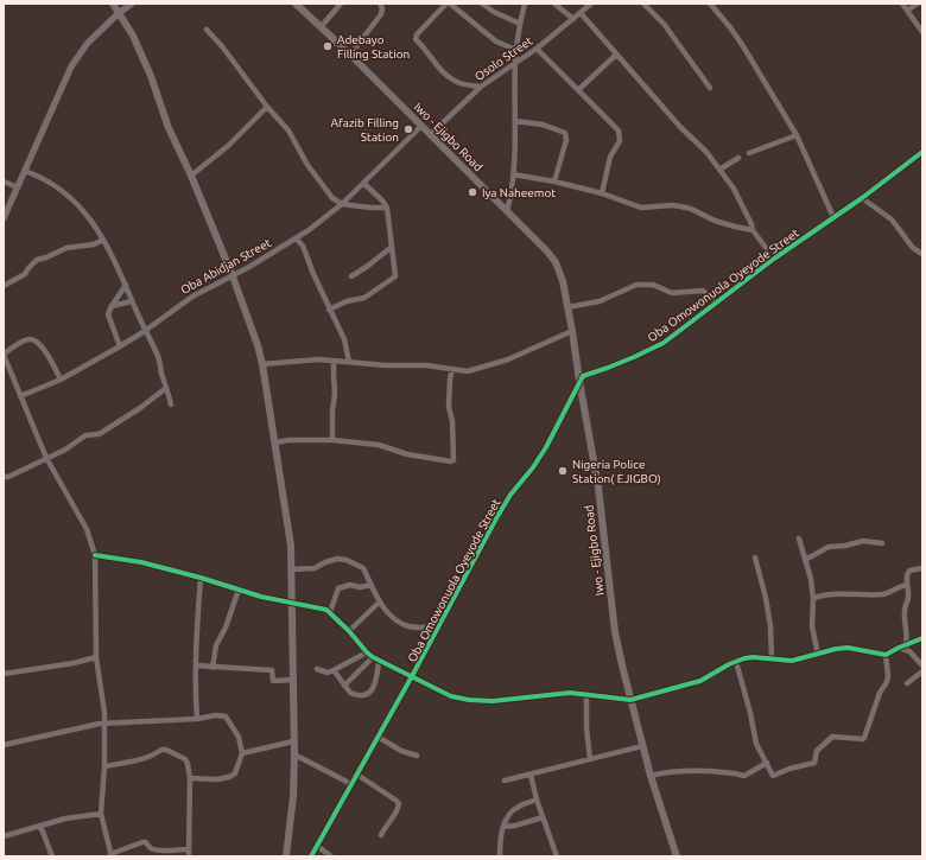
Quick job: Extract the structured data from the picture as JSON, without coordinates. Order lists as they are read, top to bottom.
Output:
{
  "streets": {
    "main road": ["Iwo - Ejigbo Road"],
    "street": ["Osolo Street", "Oba Abidjan Street", "Oba Omowonuola Oyeyode Street"]
  },
  "crossings": [
    ["Osolo Street", "Iwo - Ejigbo Road"],
    ["Iwo - Ejigbo Road", "Oba Abidjan Street"],
    ["Iwo - Ejigbo Road", "Oba Omowonuola Oyeyode Street"]
  ],
  "places": [
    "Adebayo Filling Station",
    "Afazib Filling Station",
    "Iya Naheemot",
    "Nigeria Police Station( EJIGBO)"
  ]
}
